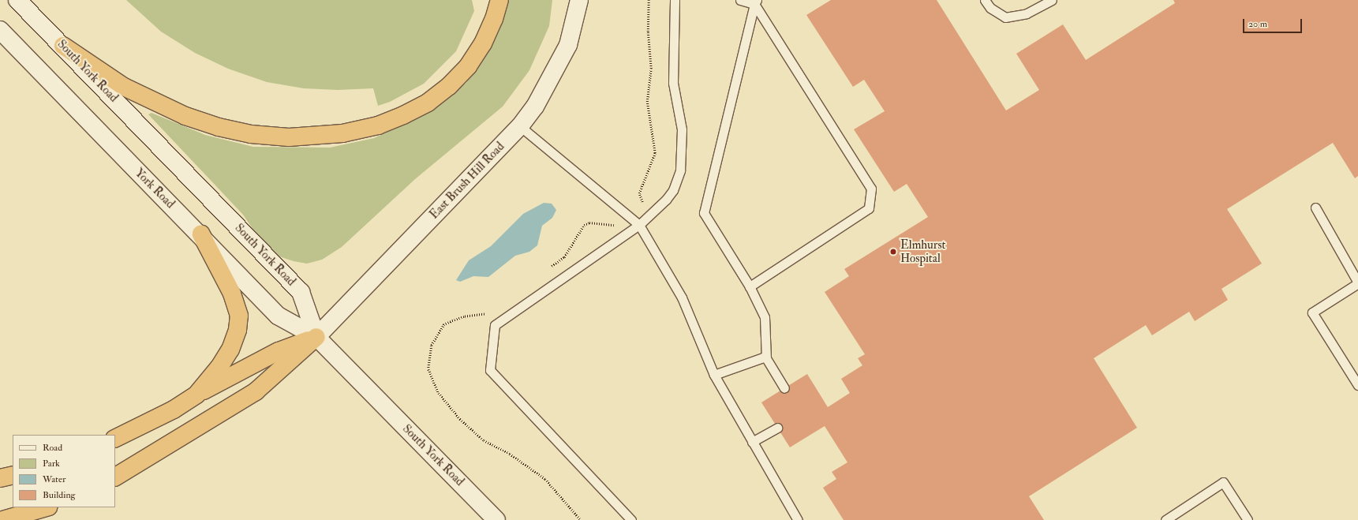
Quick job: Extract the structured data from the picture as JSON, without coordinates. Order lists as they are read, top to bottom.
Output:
{
  "streets": {
    "main road": ["South York Road", "East Brush Hill Road", "York Road"]
  },
  "crossings": [
    ["South York Road", "East Brush Hill Road"],
    ["South York Road", "York Road"],
    ["East Brush Hill Road", "York Road"]
  ],
  "places": ["Elmhurst Hospital"],
  "legend": [
    "Road",
    "Park",
    "Water",
    "Building"
  ],
  "scale_bar": "20 m"
}
